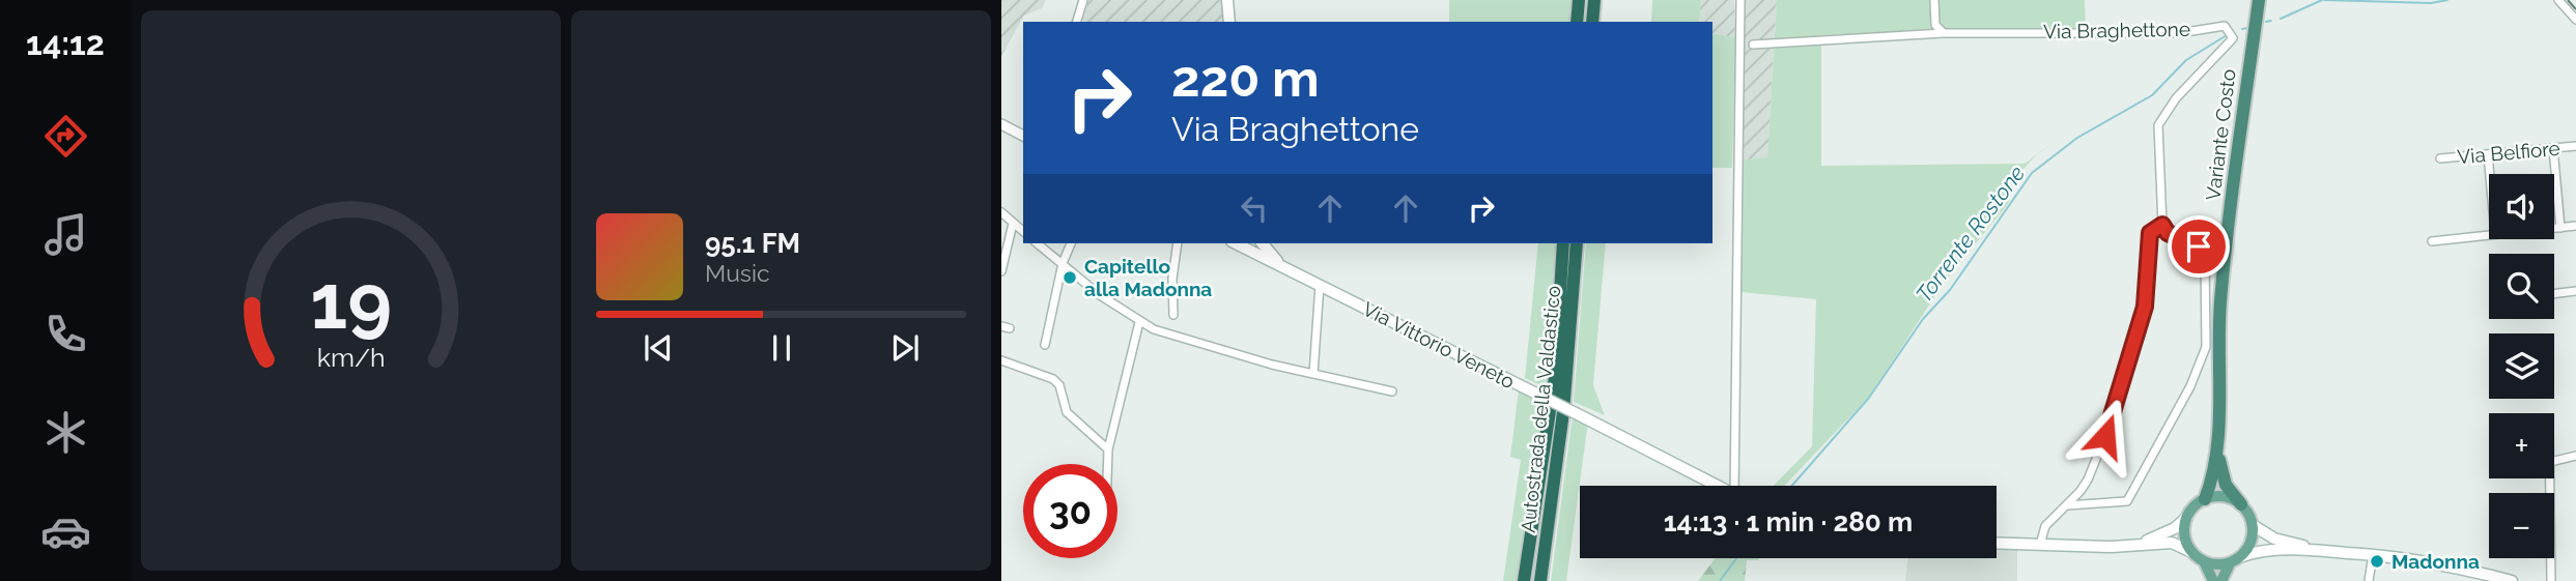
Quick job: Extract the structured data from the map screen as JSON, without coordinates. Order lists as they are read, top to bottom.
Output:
{
  "streets": {
    "highway": ["Variante Costo", "Autostrada della Valdastico"],
    "main road": ["Via Vittorio Veneto"],
    "street": ["Via Braghettone", "Via Belfiore"]
  },
  "water": ["Torrente Rostone"],
  "places": ["Capitello alla Madonna", "Madonna"],
  "page": {
    "tabs": "14:12",
    "turn": ["220 m", "Via Braghettone"],
    "map_buttons": ["+", "−"],
    "song": ["95.1 FM", "Music"],
    "limit": "30",
    "trip": "14:13 · 1 min · 280 m",
    "gauge": ["19", "km/h"]
  }
}
